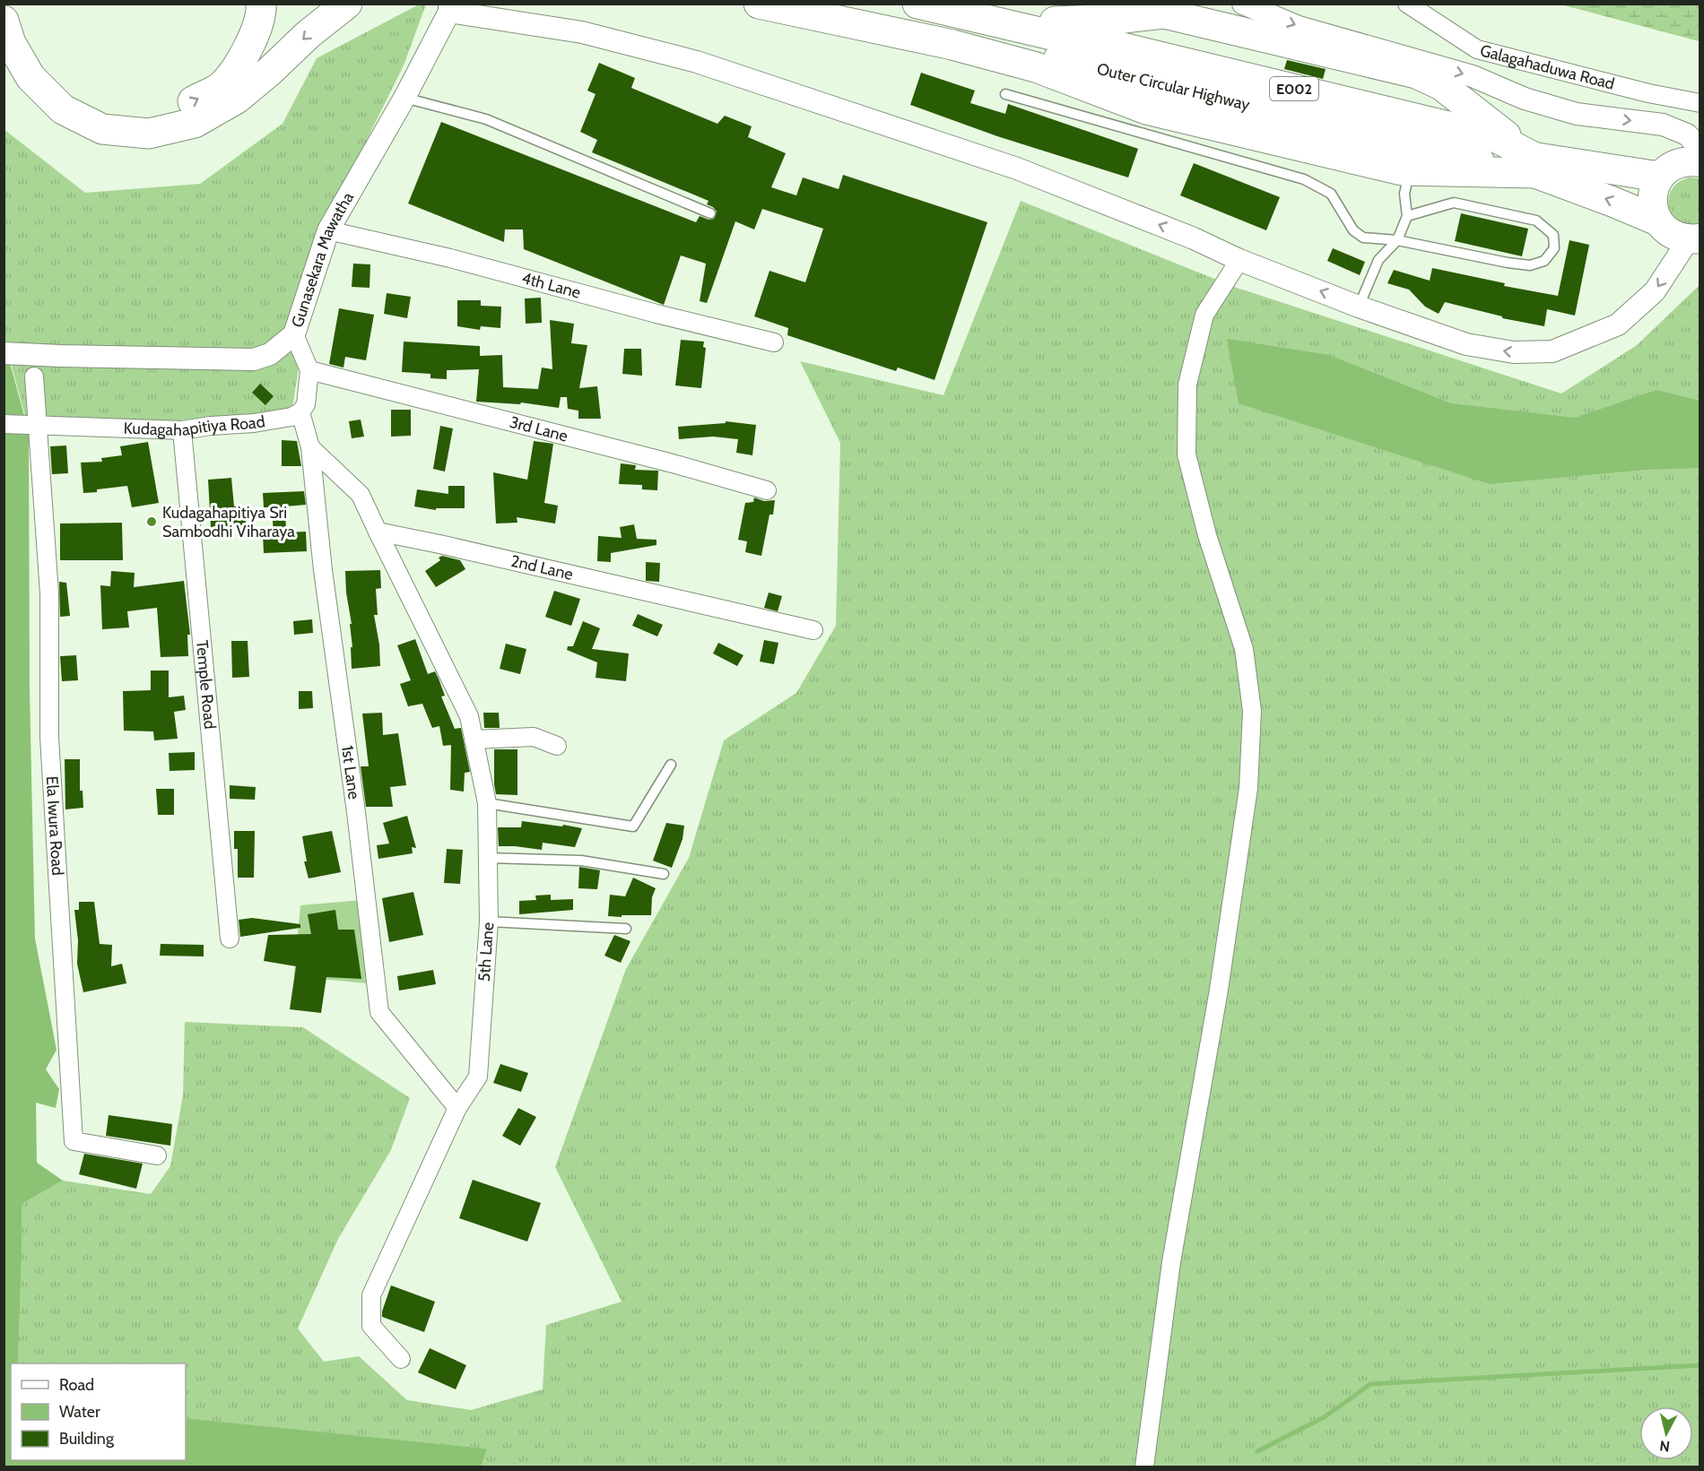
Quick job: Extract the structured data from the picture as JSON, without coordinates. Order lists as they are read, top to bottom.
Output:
{
  "streets": {
    "highway": ["Outer Circular Highway", "E002"],
    "street": [
      "Galagahaduwa Road",
      "Gunasekara Mawatha",
      "4th Lane",
      "Kudagahapitiya Road",
      "3rd Lane",
      "2nd Lane",
      "Temple Road",
      "1st Lane",
      "Ela Iwura Road",
      "5th Lane"
    ]
  },
  "crossings": [
    ["Gunasekara Mawatha", "4th Lane"],
    ["Kudagahapitiya Road", "Temple Road"],
    ["Kudagahapitiya Road", "1st Lane"],
    ["Kudagahapitiya Road", "Ela Iwura Road"],
    ["2nd Lane", "5th Lane"],
    ["1st Lane", "5th Lane"]
  ],
  "places": ["Kudagahapitiya Sri Sambodhi Viharaya"],
  "legend": ["Road", "Water", "Building"],
  "north": "bottom"
}
